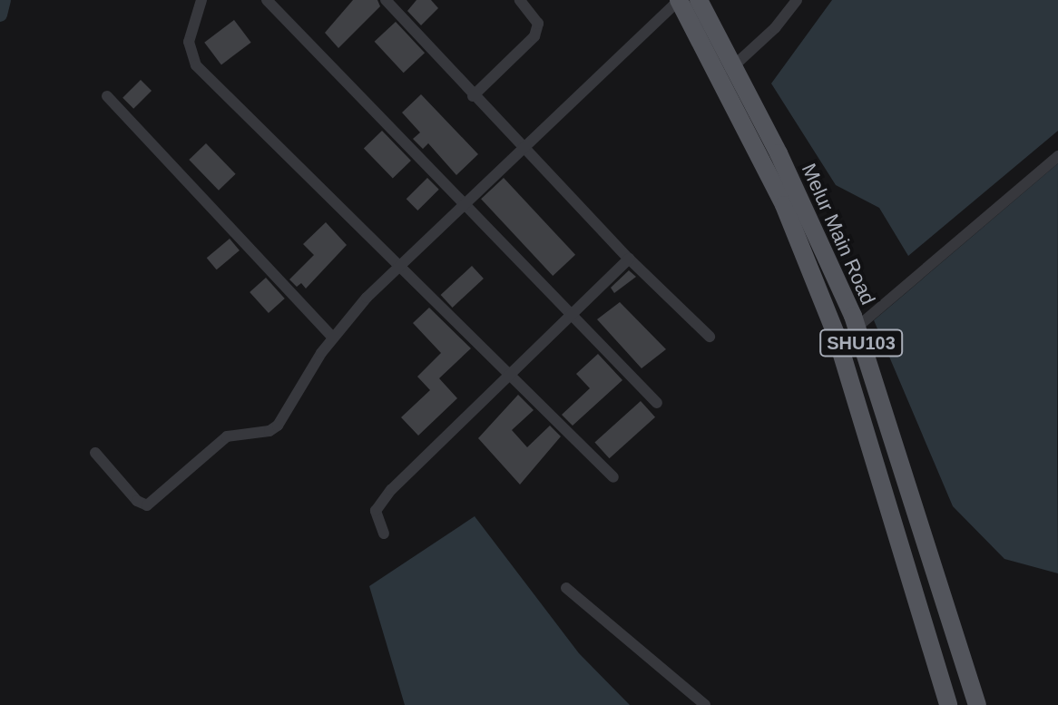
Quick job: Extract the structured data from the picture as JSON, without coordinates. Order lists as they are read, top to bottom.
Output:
{
  "streets": {
    "main road": ["Melur Main Road", "SHU103"]
  }
}
